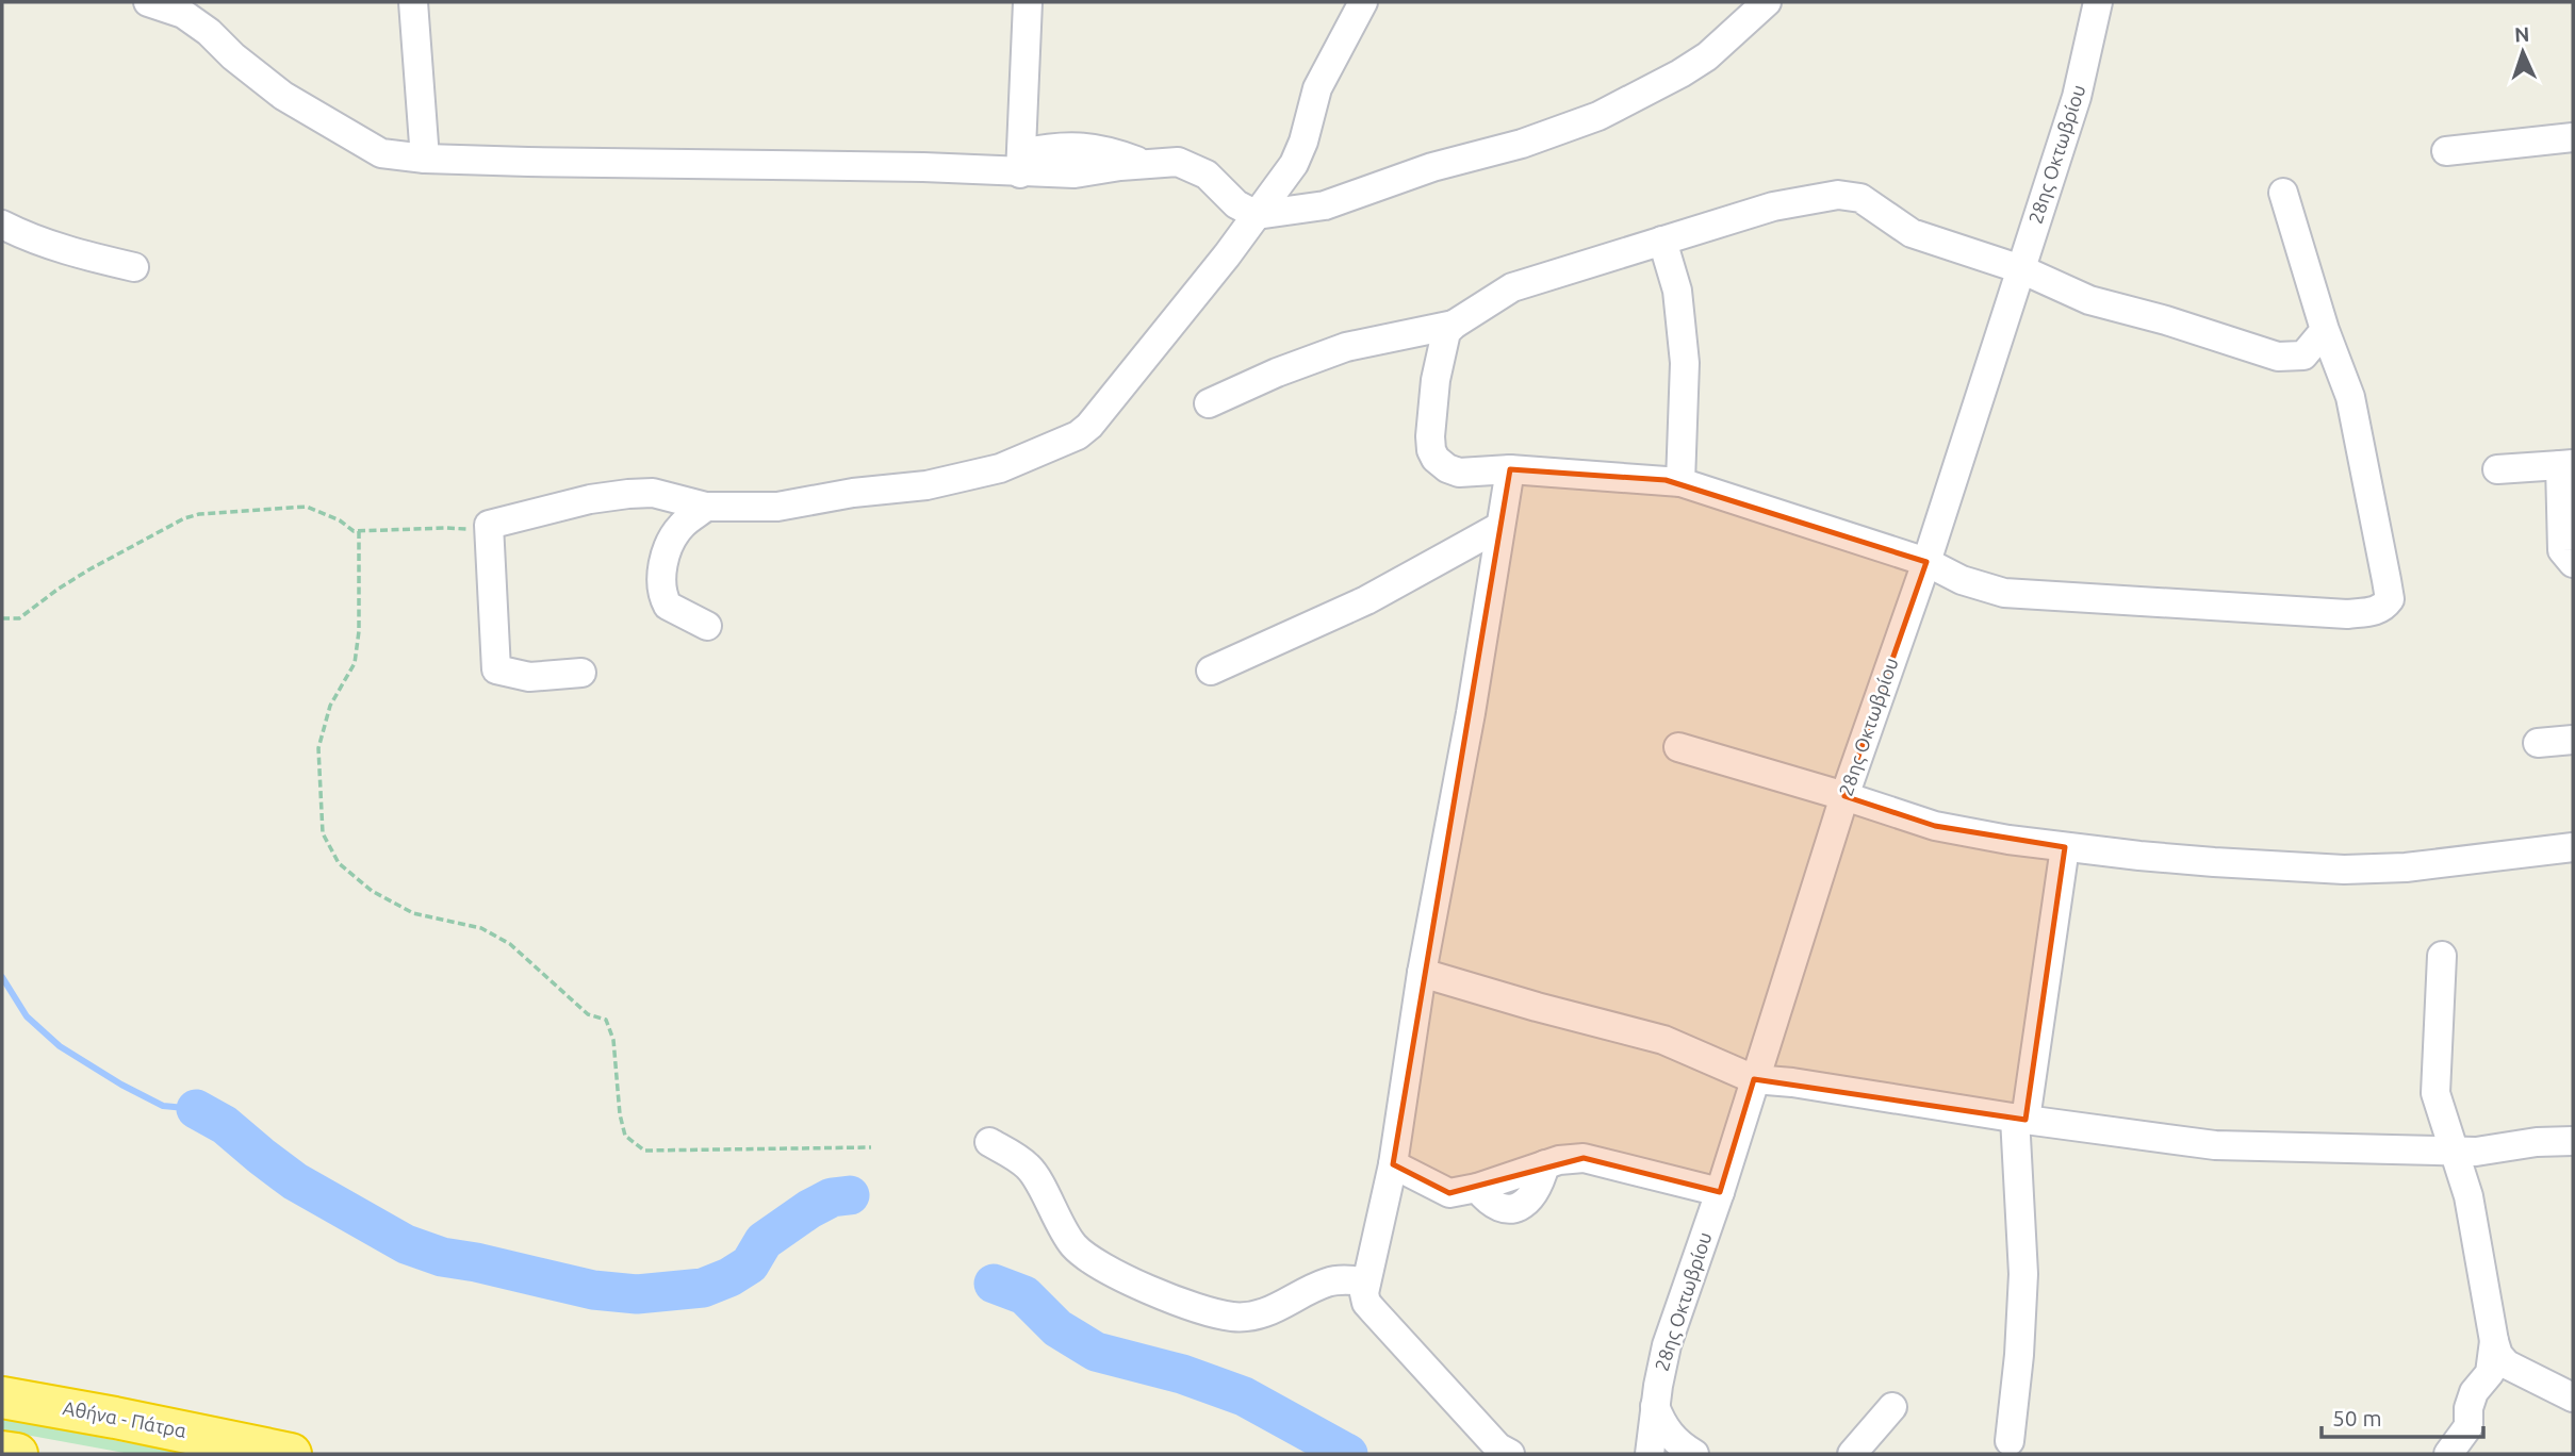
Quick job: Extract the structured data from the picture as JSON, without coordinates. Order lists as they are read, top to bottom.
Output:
{
  "streets": {
    "highway": ["Αθήνα - Πάτρα"],
    "street": ["28ης Οκτωβρίου"]
  },
  "scale_bar": "50 m",
  "north": "top"
}
